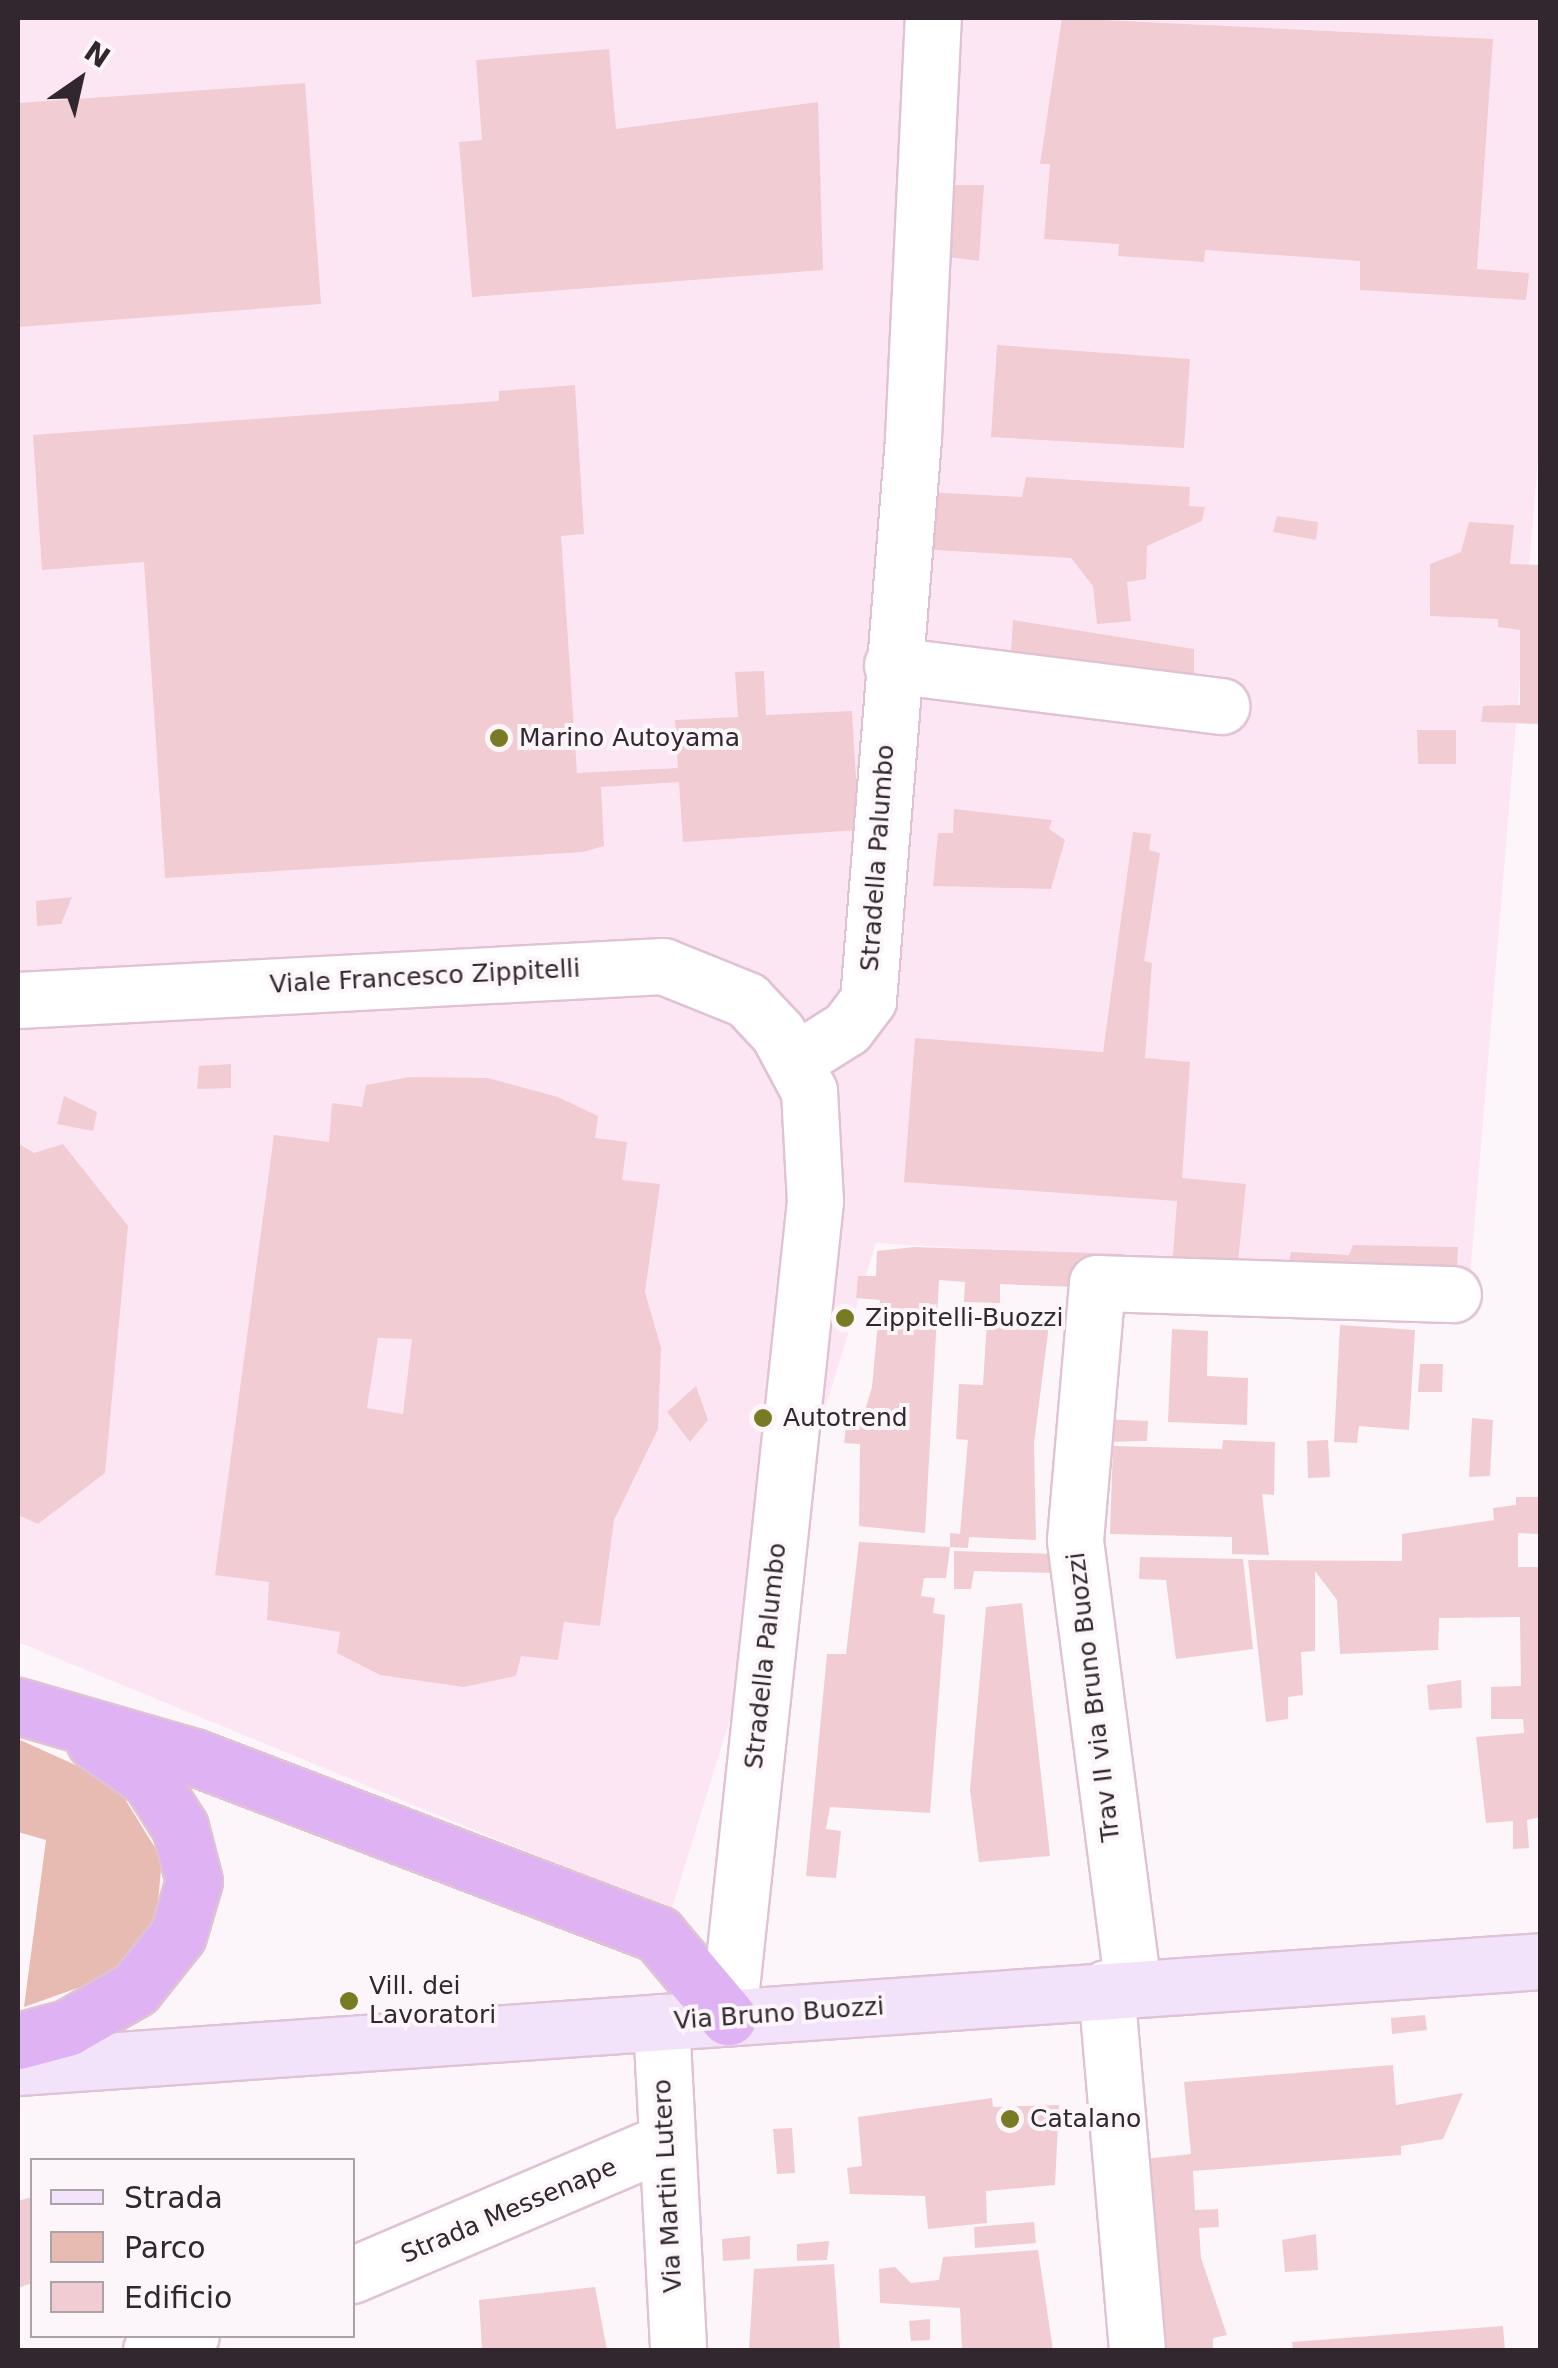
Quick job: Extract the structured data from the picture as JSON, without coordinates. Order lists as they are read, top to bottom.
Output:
{
  "streets": {
    "main road": ["Via Bruno Buozzi"],
    "street": [
      "Stradella Palumbo",
      "Viale Francesco Zippitelli",
      "Trav II via Bruno Buozzi",
      "Via Martin Lutero",
      "Strada Messenape"
    ]
  },
  "crossings": [
    ["Stradella Palumbo", "Viale Francesco Zippitelli"],
    ["Stradella Palumbo", "Via Bruno Buozzi"],
    ["Trav II via Bruno Buozzi", "Via Bruno Buozzi"],
    ["Via Bruno Buozzi", "Via Martin Lutero"],
    ["Via Martin Lutero", "Strada Messenape"]
  ],
  "places": [
    "Marino Autoyama",
    "Zippitelli-Buozzi",
    "Autotrend",
    "Vill. dei Lavoratori",
    "Catalano"
  ],
  "legend": ["Strada", "Parco", "Edificio"],
  "north": "top right"
}
